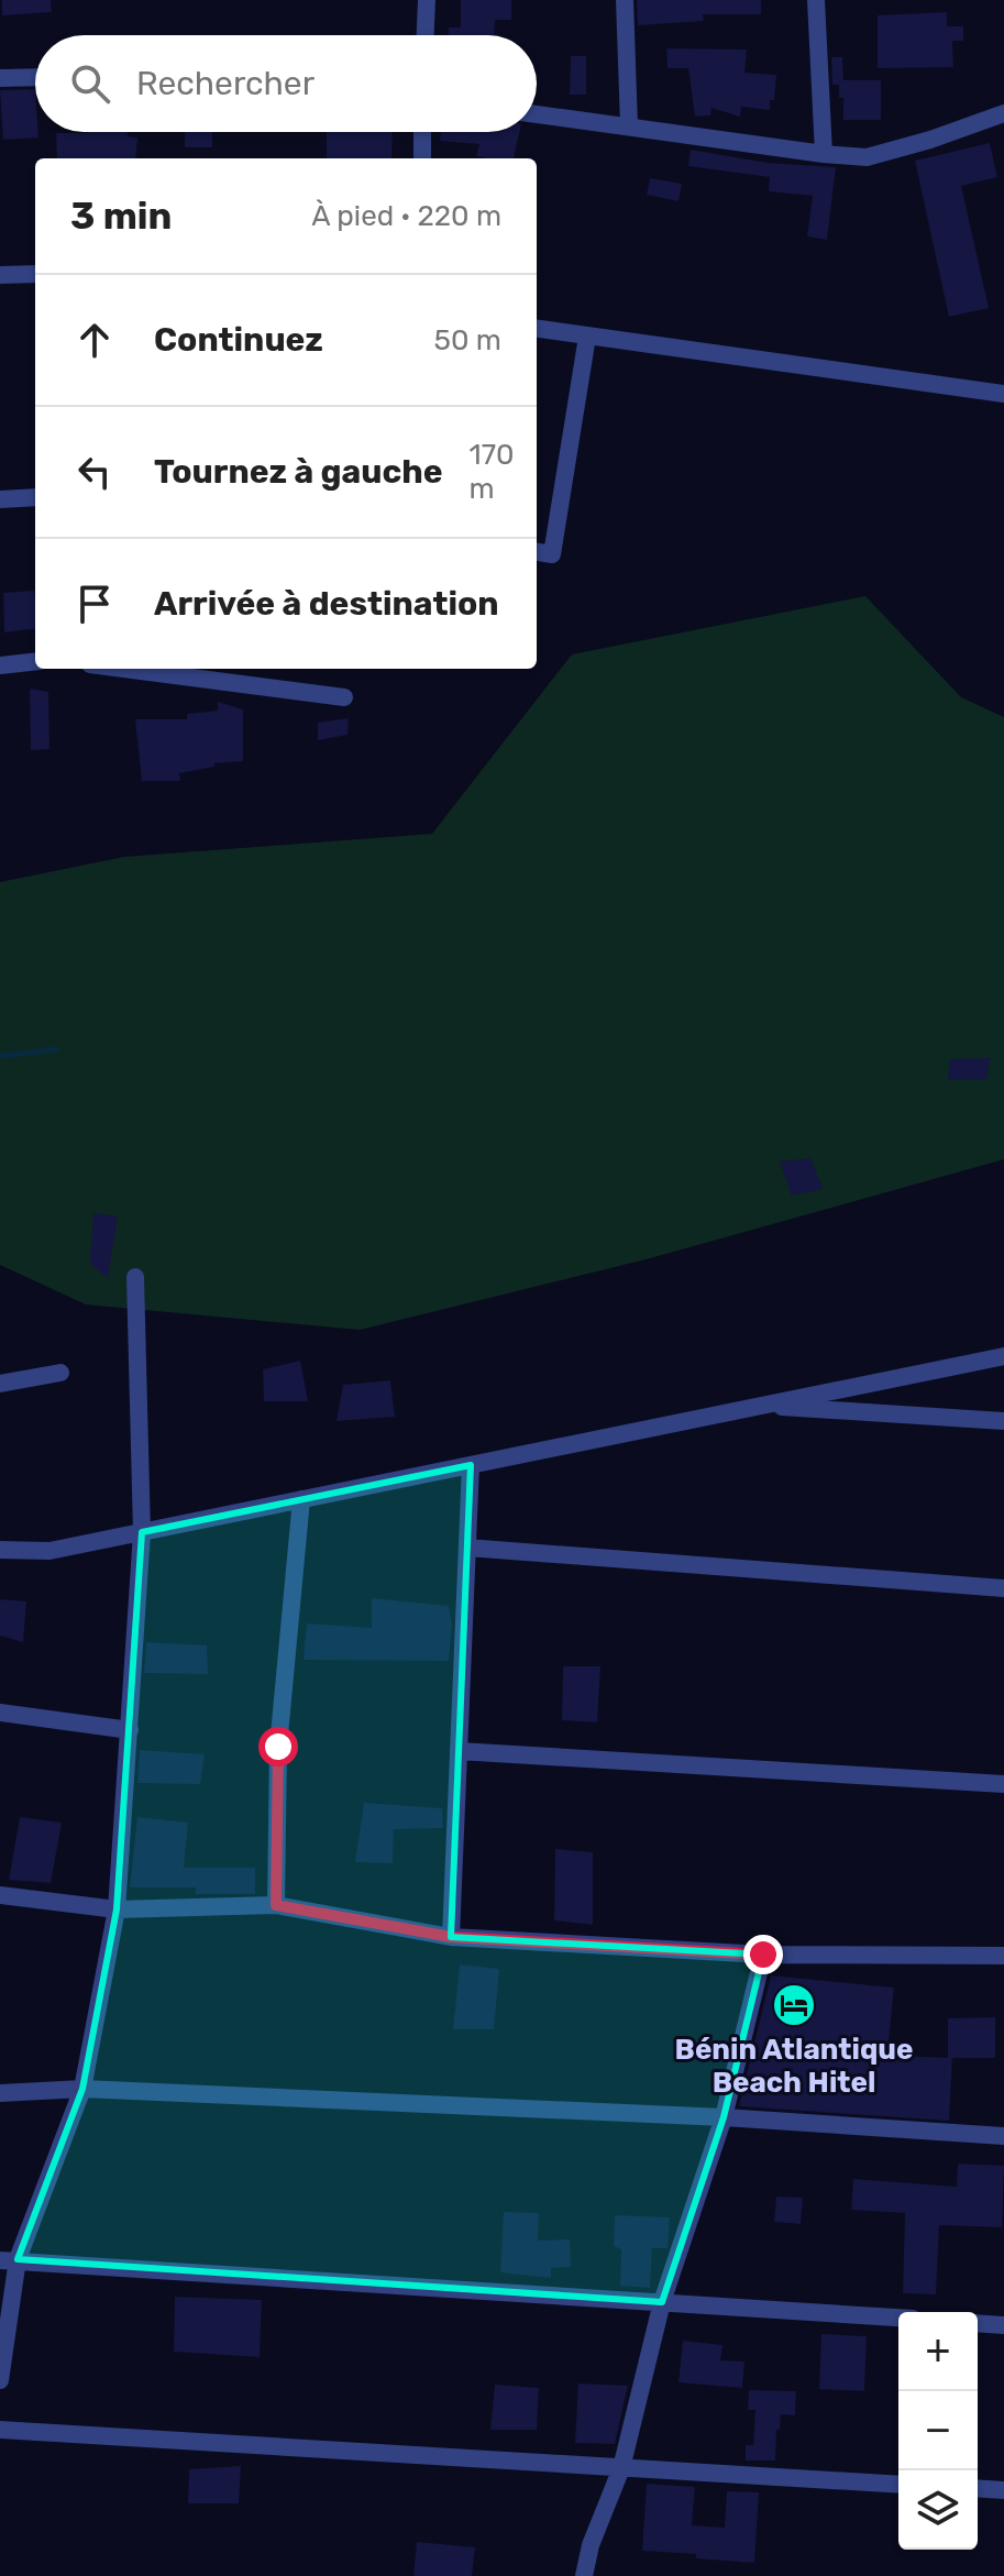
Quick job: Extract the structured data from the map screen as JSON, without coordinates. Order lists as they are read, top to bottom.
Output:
{
  "places": {
    "hotel": ["Bénin Atlantique Beach Hitel"]
  },
  "page": {
    "search": "Rechercher",
    "heading": ["3 min", "À pied · 220 m"],
    "list": [
      ["Continuez", "50 m"],
      ["Tournez à gauche", "170 m"],
      "Arrivée à destination"
    ],
    "map_buttons": ["+", "−"]
  }
}
